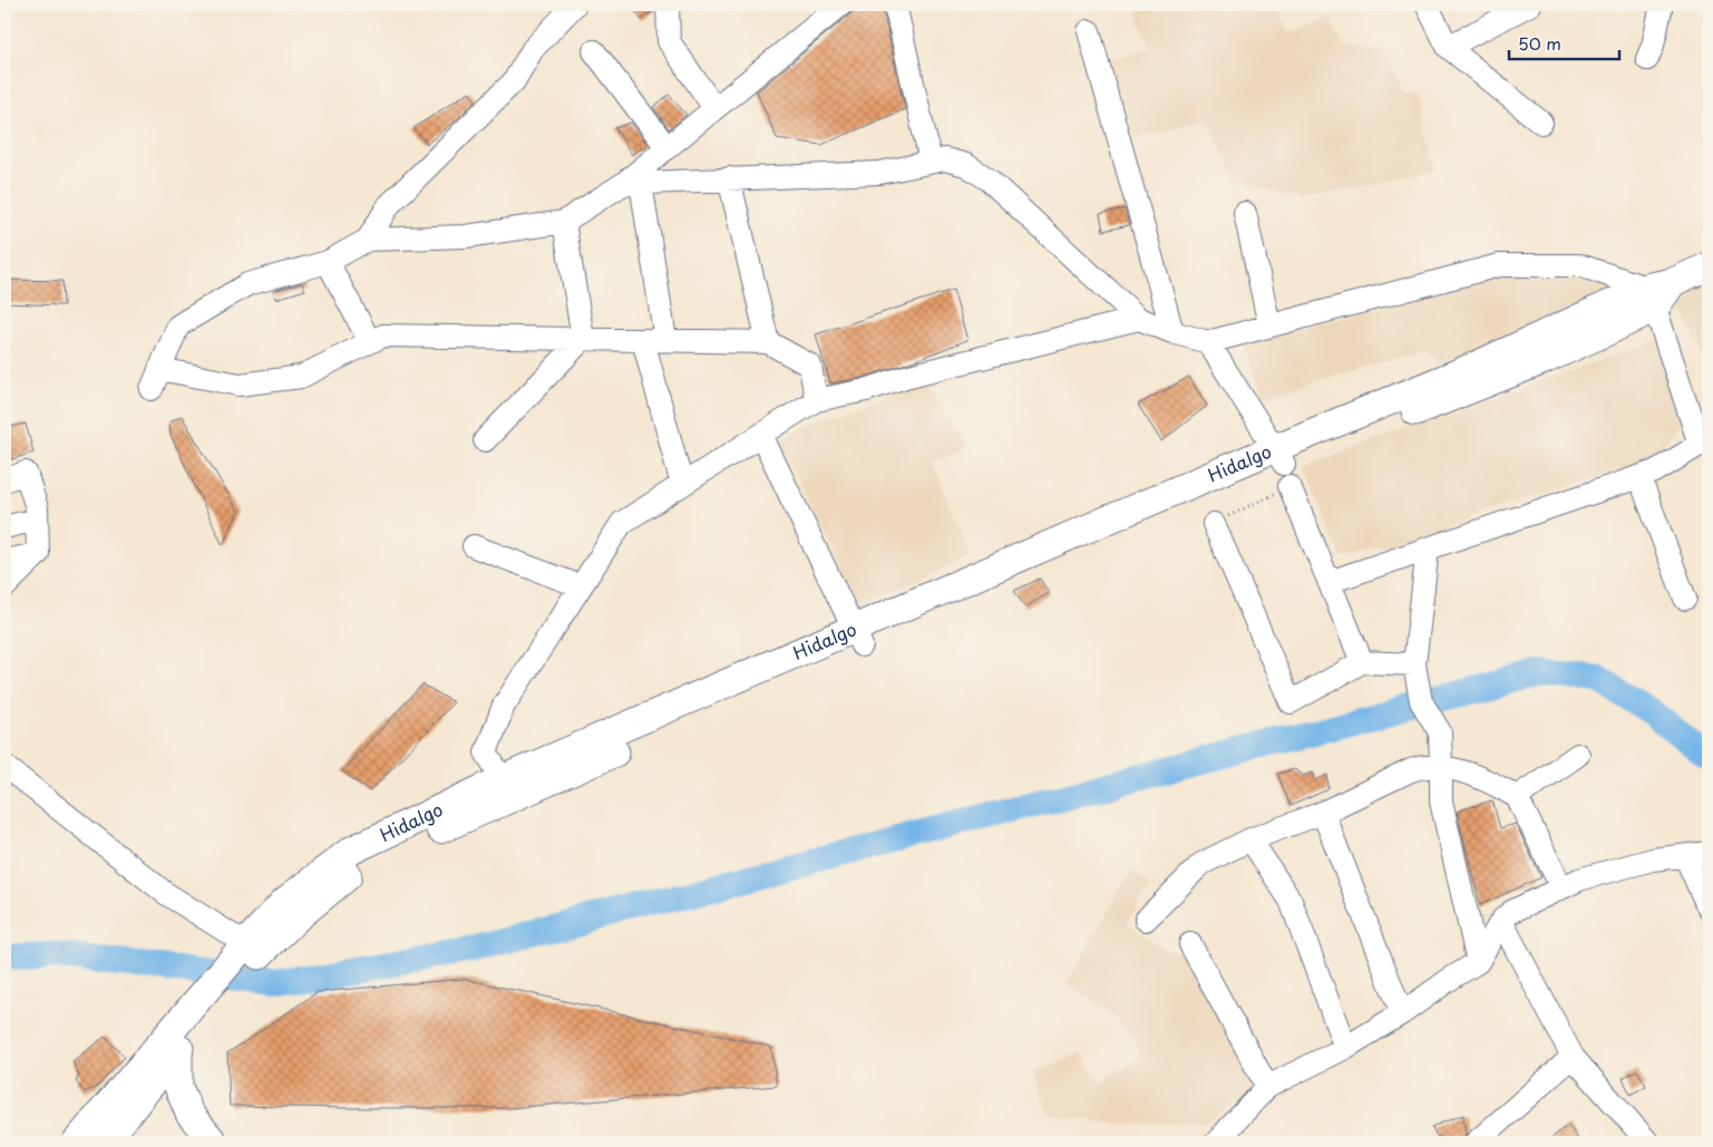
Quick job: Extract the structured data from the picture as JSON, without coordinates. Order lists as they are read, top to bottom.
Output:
{
  "streets": {
    "main road": ["Hidalgo"]
  },
  "scale_bar": "50 m"
}
